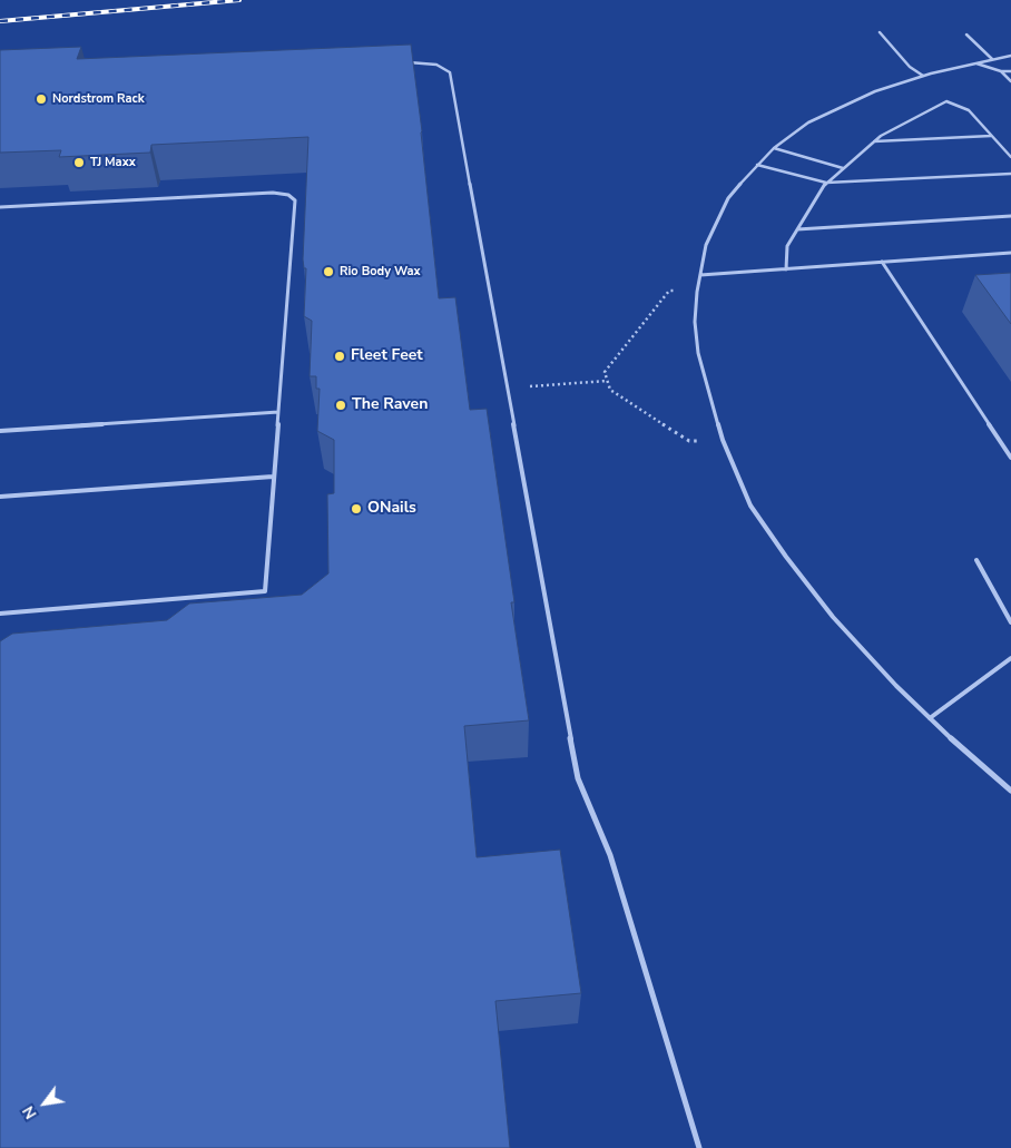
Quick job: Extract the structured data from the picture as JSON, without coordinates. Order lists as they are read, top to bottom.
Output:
{
  "places": [
    "Nordstrom Rack",
    "TJ Maxx",
    "Rio Body Wax",
    "Fleet Feet",
    "The Raven",
    "ONails"
  ],
  "north": "bottom left"
}
